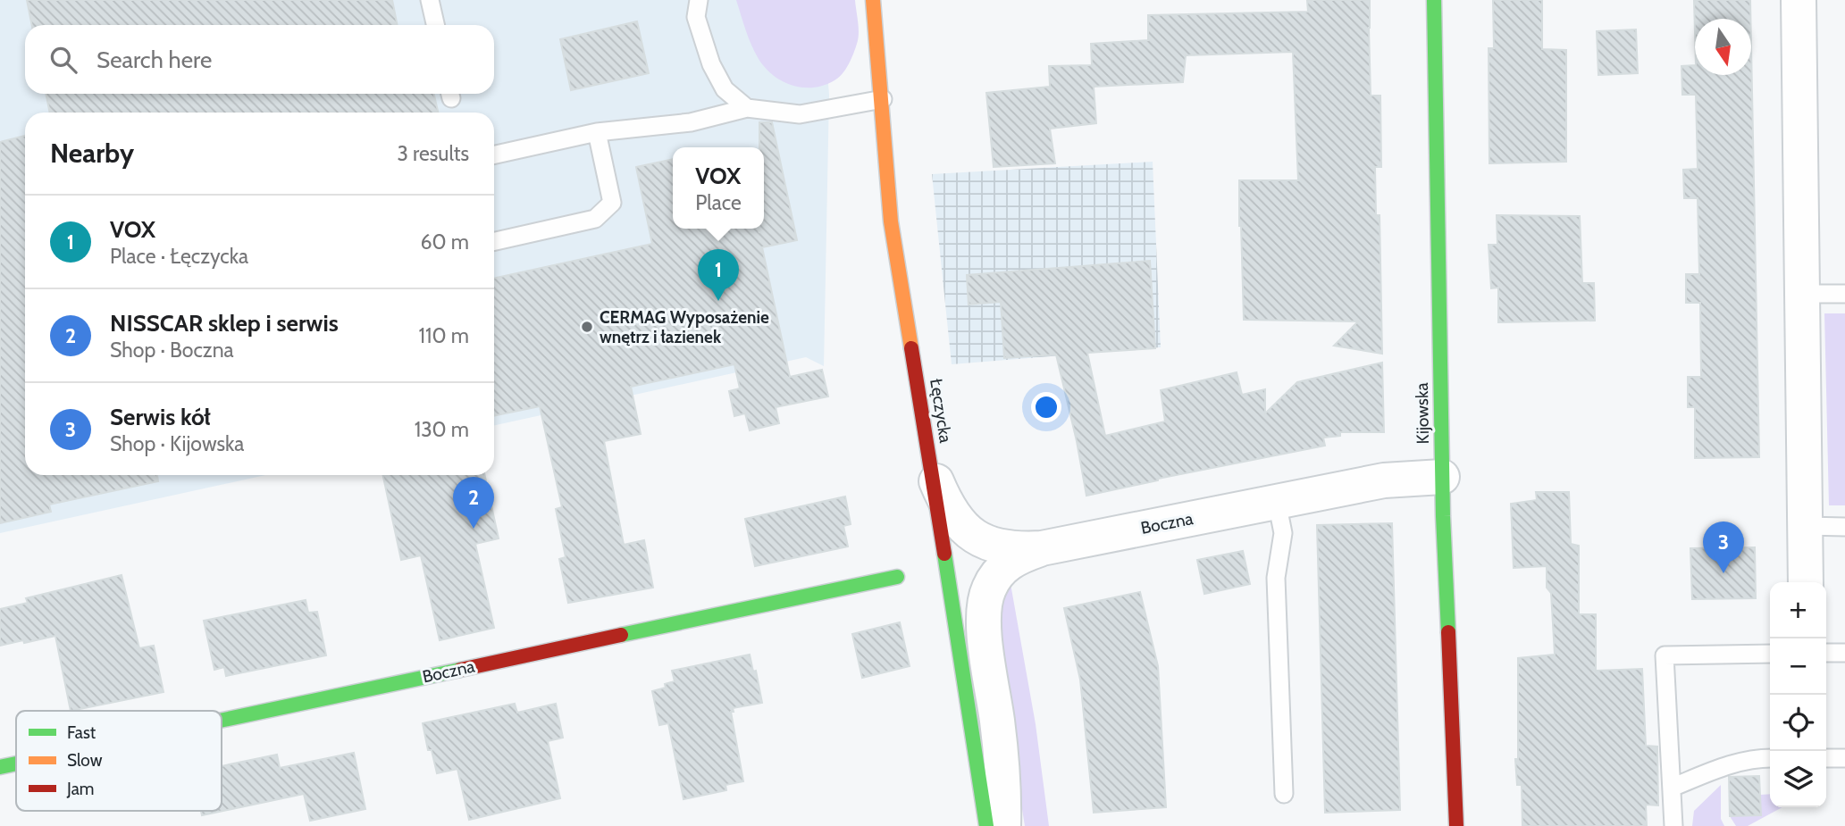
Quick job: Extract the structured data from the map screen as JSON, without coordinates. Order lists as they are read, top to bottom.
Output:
{
  "streets": {
    "street": ["Łęczycka", "Kijowska", "Boczna"]
  },
  "crossings": [
    ["Łęczycka", "Boczna"],
    ["Kijowska", "Boczna"]
  ],
  "places": ["CERMAG Wyposażenie wnętrz i łazienek"],
  "legend": ["Fast", "Slow", "Jam"],
  "north": "bottom",
  "page": {
    "search": "Search here",
    "heading": ["Nearby", "3 results"],
    "popup": ["VOX", "Place"],
    "list": [
      {
        "mark": "1",
        "name": "VOX",
        "note": "Place · Łęczycka",
        "value": "60 m"
      },
      {
        "mark": "2",
        "name": "NISSCAR sklep i serwis",
        "note": "Shop · Boczna",
        "value": "110 m"
      },
      {
        "mark": "3",
        "name": "Serwis kół",
        "note": "Shop · Kijowska",
        "value": "130 m"
      }
    ],
    "pins": ["1", "2", "3"],
    "map_buttons": ["+", "−"]
  }
}
